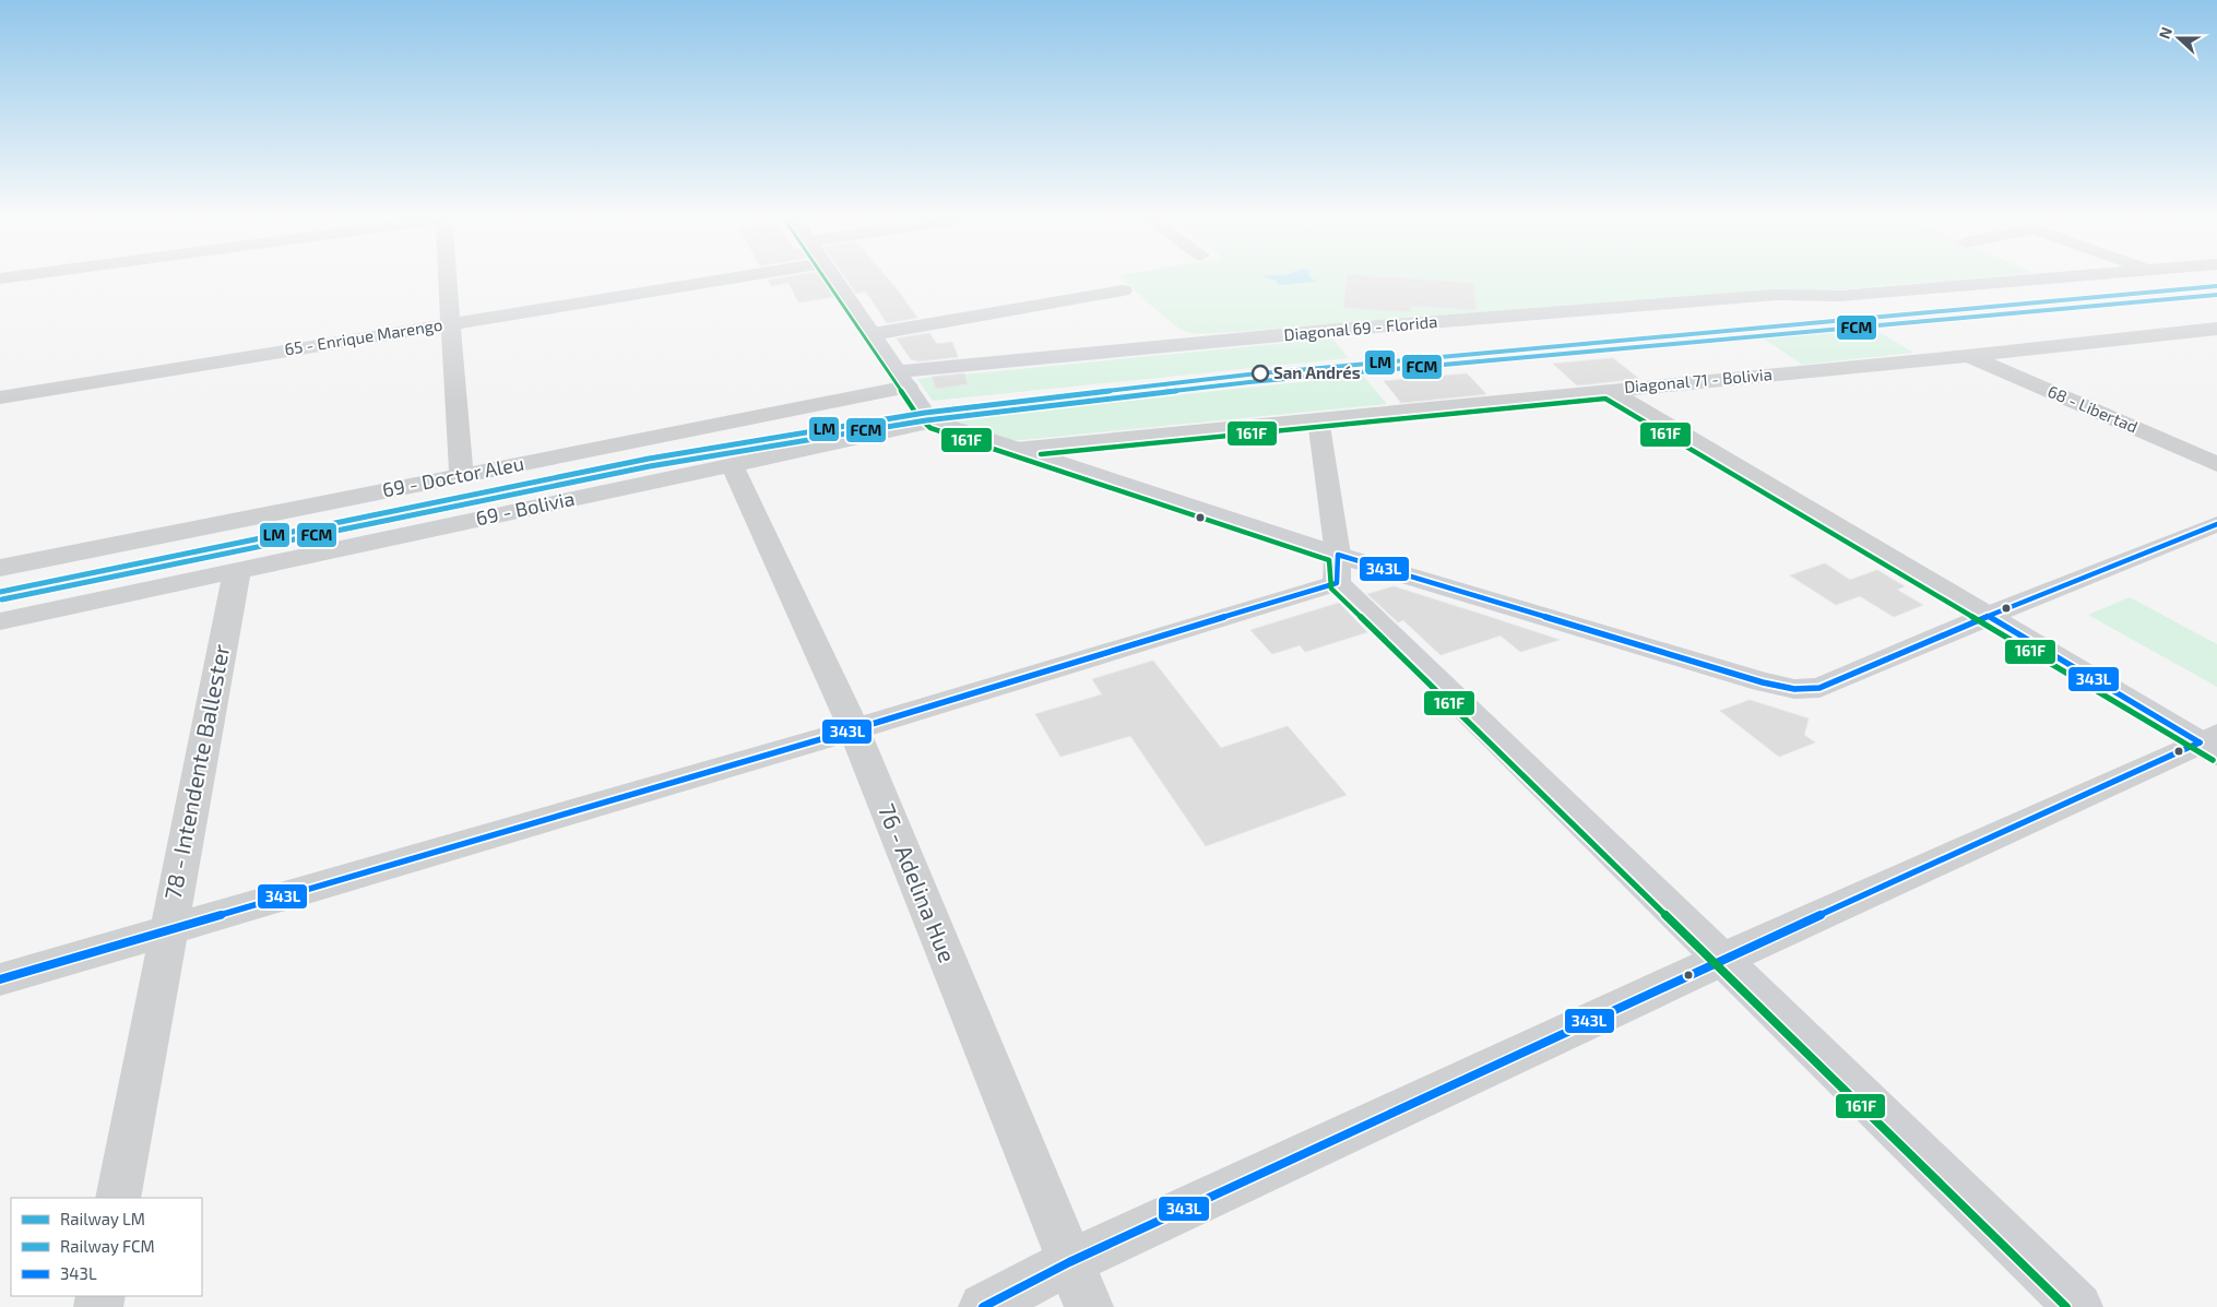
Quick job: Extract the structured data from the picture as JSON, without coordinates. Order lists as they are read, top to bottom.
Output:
{
  "streets": {
    "street": [
      "Diagonal 69 - Florida",
      "65 - Enrique Marengo",
      "Diagonal 71 - Bolivia",
      "68 - Libertad",
      "69 - Doctor Aleu",
      "69 - Bolivia",
      "78 - Intendente Ballester",
      "76 - Adelina Hue"
    ]
  },
  "crossings": [
    ["Diagonal 69 - Florida", "69 - Doctor Aleu"],
    ["Diagonal 71 - Bolivia", "68 - Libertad"],
    ["69 - Bolivia", "78 - Intendente Ballester"],
    ["69 - Bolivia", "76 - Adelina Hue"]
  ],
  "places": ["San Andrés"],
  "lines": [
    "transit line 161F",
    "rail line LM",
    "rail line FCM",
    "transit line 343L"
  ],
  "legend": ["Railway LM", "Railway FCM", "343L"],
  "north": "left"
}
